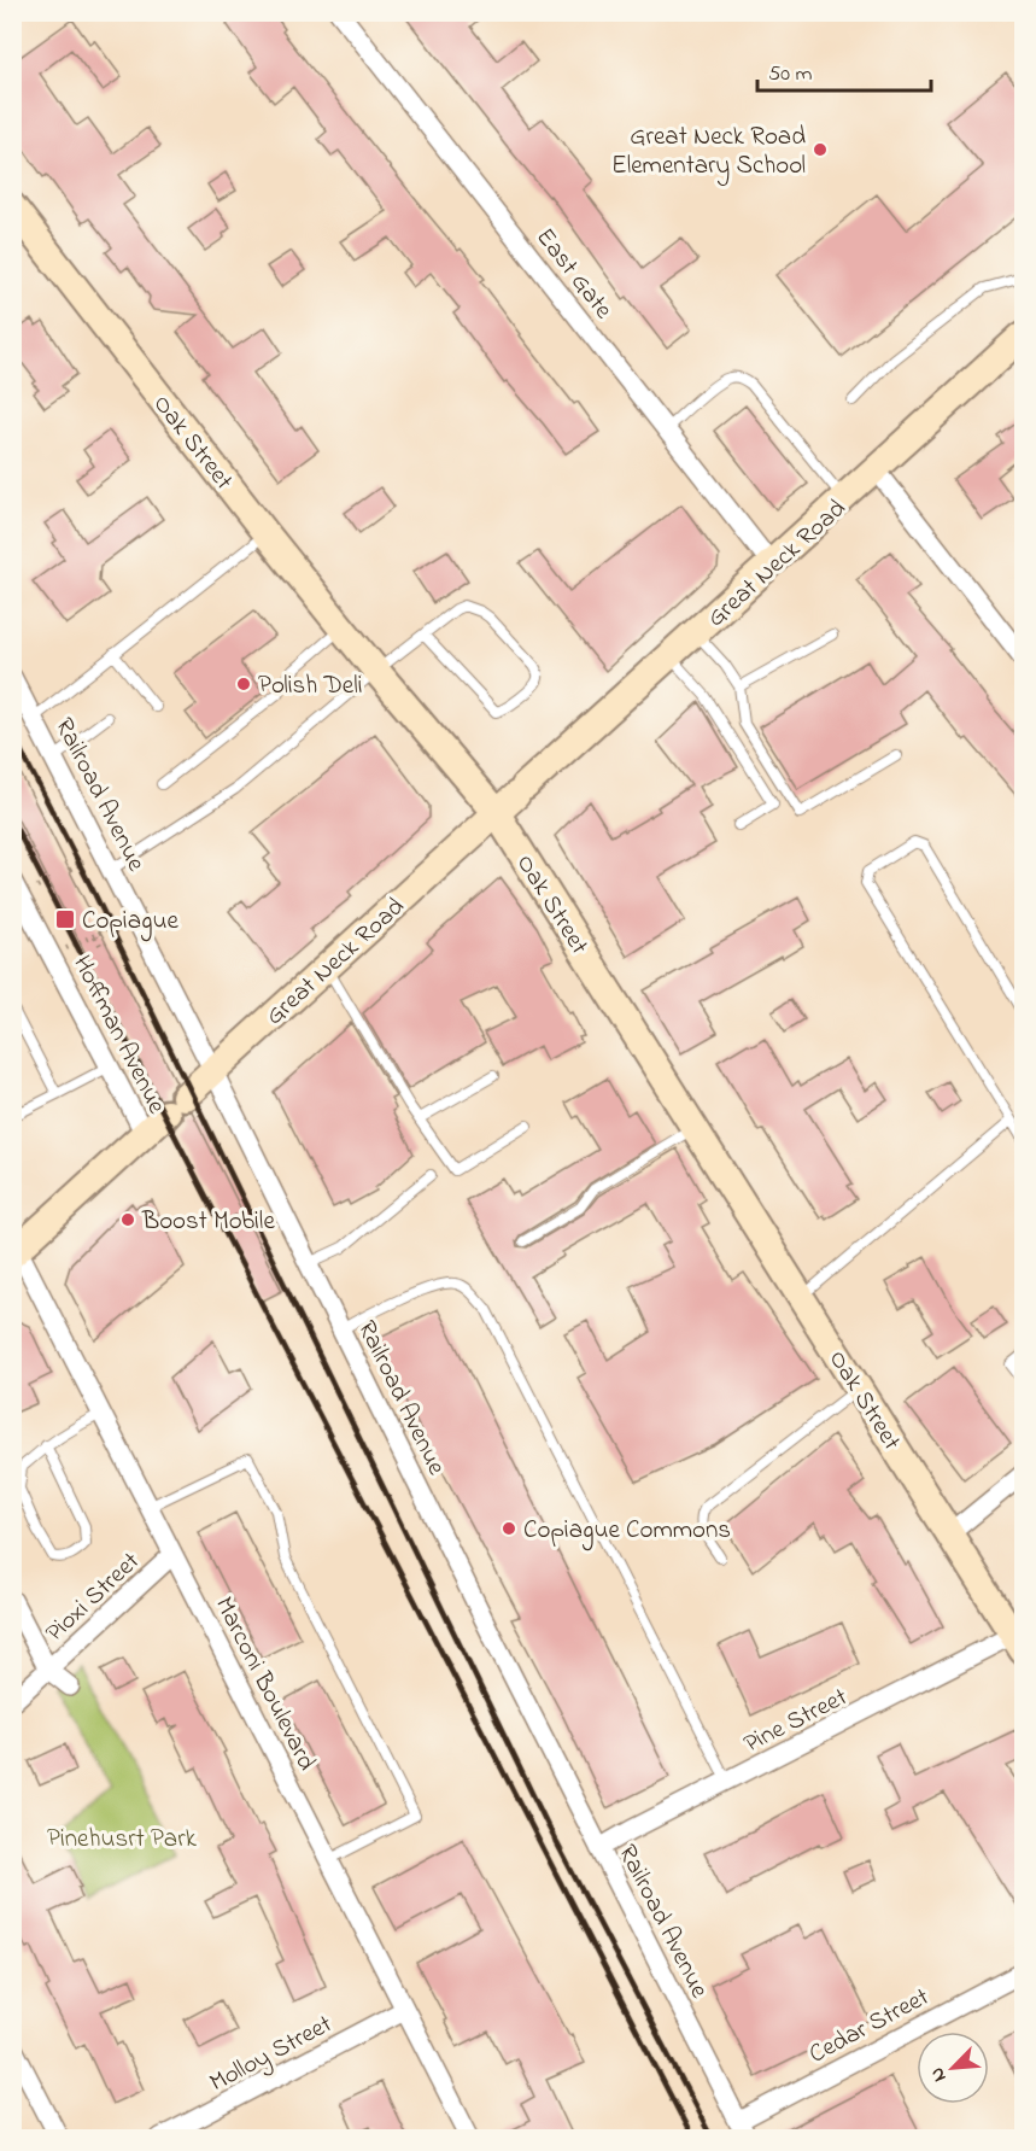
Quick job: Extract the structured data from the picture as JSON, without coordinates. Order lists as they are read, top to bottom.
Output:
{
  "streets": {
    "main road": ["Oak Street", "Great Neck Road"],
    "street": [
      "East Gate",
      "Railroad Avenue",
      "Hoffman Avenue",
      "Pioxi Street",
      "Marconi Boulevard",
      "Pine Street",
      "Cedar Street",
      "Molloy Street"
    ]
  },
  "crossings": [
    ["East Gate", "Great Neck Road"],
    ["Oak Street", "Great Neck Road"],
    ["Oak Street", "Pine Street"],
    ["Great Neck Road", "Railroad Avenue"],
    ["Great Neck Road", "Hoffman Avenue"],
    ["Great Neck Road", "Marconi Boulevard"],
    ["Railroad Avenue", "Pine Street"],
    ["Railroad Avenue", "Cedar Street"],
    ["Pioxi Street", "Marconi Boulevard"],
    ["Marconi Boulevard", "Molloy Street"]
  ],
  "parks": ["Pinehusrt Park"],
  "places": {
    "other": [
      "Great Neck Road Elementary School",
      "Polish Deli",
      "Boost Mobile",
      "Copiague Commons"
    ],
    "transit": ["Copiague"]
  },
  "scale_bar": "50 m",
  "north": "bottom left"
}
